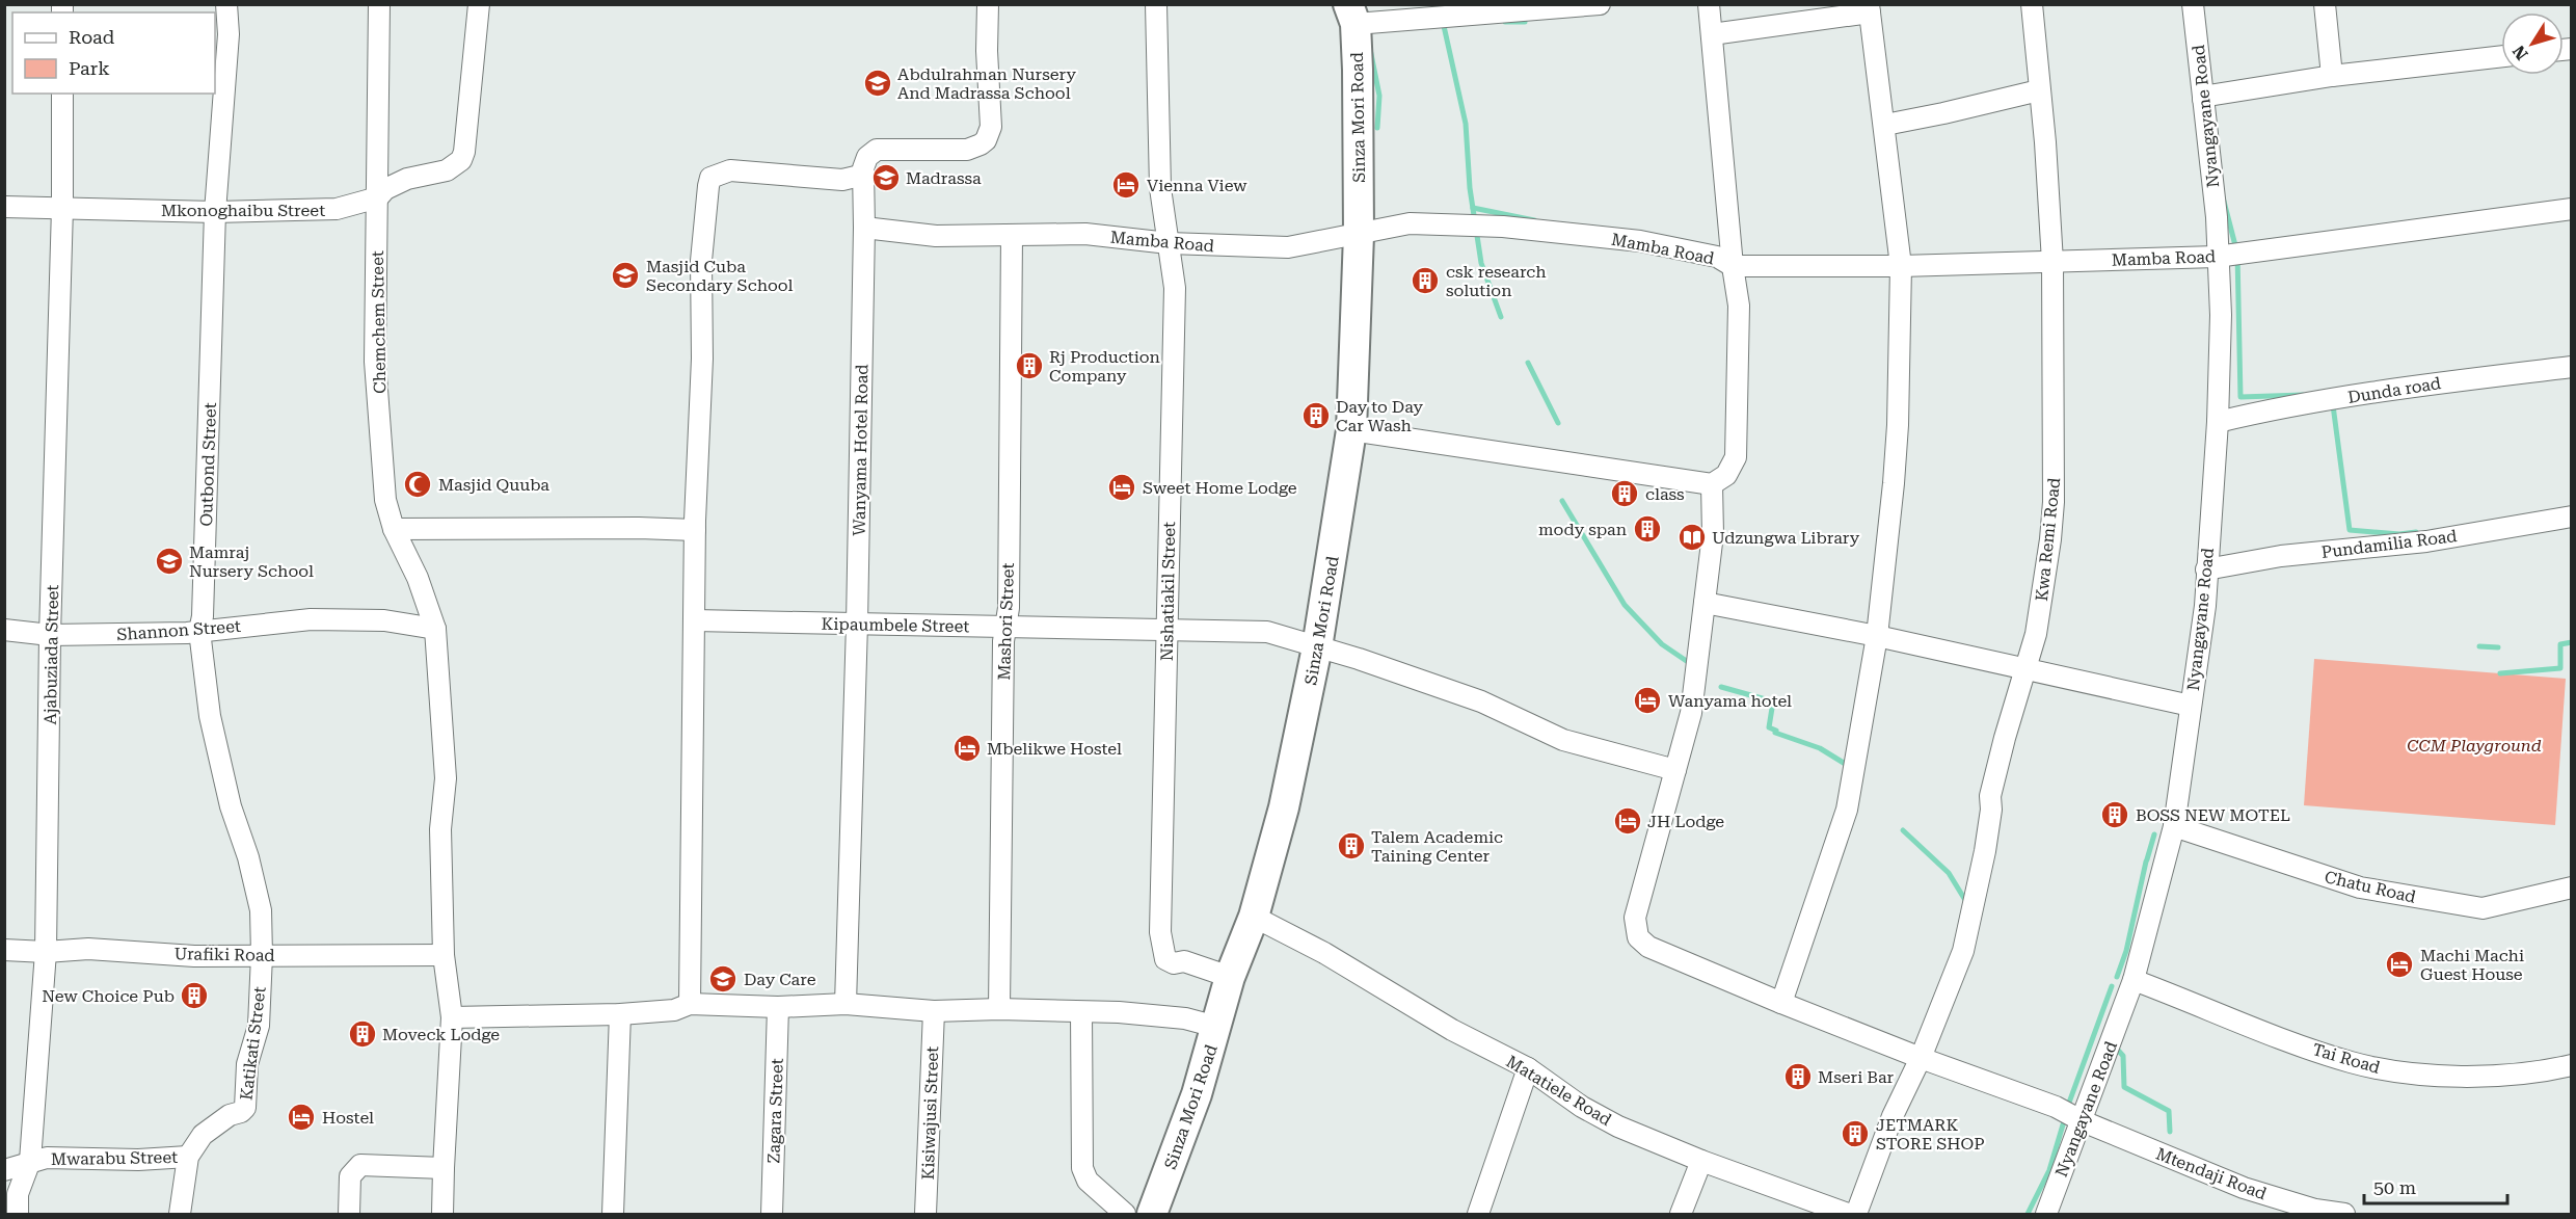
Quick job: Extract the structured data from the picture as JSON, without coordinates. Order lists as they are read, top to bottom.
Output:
{
  "streets": {
    "street": [
      "Nyangayane Road",
      "Sinza Mori Road",
      "Mkonoghaibu Street",
      "Mamba Road",
      "Chemchem Street",
      "Dunda road",
      "Wanyama Hotel Road",
      "Outbond Street",
      "Kwa Remi Road",
      "Pundamilia Road",
      "Nishatiakil Street",
      "Mashori Street",
      "Kipaumbele Street",
      "Shannon Street",
      "Ajabuziada Street",
      "Chatu Road",
      "Urafiki Road",
      "Katikati Street",
      "Tai Road",
      "Matatiele Road",
      "Zagara Street",
      "Kisiwajusi Street",
      "Mwarabu Street",
      "Mtendaji Road"
    ]
  },
  "crossings": [
    ["Nyangayane Road", "Mamba Road"],
    ["Nyangayane Road", "Dunda road"],
    ["Nyangayane Road", "Pundamilia Road"],
    ["Nyangayane Road", "Chatu Road"],
    ["Nyangayane Road", "Tai Road"],
    ["Nyangayane Road", "Mtendaji Road"],
    ["Sinza Mori Road", "Mamba Road"],
    ["Sinza Mori Road", "Nishatiakil Street"],
    ["Sinza Mori Road", "Kipaumbele Street"],
    ["Sinza Mori Road", "Matatiele Road"],
    ["Mkonoghaibu Street", "Chemchem Street"],
    ["Mkonoghaibu Street", "Outbond Street"],
    ["Mkonoghaibu Street", "Ajabuziada Street"],
    ["Mamba Road", "Wanyama Hotel Road"],
    ["Mamba Road", "Kwa Remi Road"],
    ["Mamba Road", "Nishatiakil Street"],
    ["Mamba Road", "Mashori Street"],
    ["Chemchem Street", "Shannon Street"],
    ["Chemchem Street", "Urafiki Road"],
    ["Wanyama Hotel Road", "Kipaumbele Street"],
    ["Outbond Street", "Shannon Street"],
    ["Outbond Street", "Urafiki Road"],
    ["Outbond Street", "Katikati Street"],
    ["Kwa Remi Road", "Mtendaji Road"],
    ["Nishatiakil Street", "Kipaumbele Street"],
    ["Mashori Street", "Kipaumbele Street"],
    ["Kipaumbele Street", "Mtendaji Road"],
    ["Shannon Street", "Ajabuziada Street"],
    ["Ajabuziada Street", "Urafiki Road"],
    ["Ajabuziada Street", "Mwarabu Street"],
    ["Urafiki Road", "Katikati Street"],
    ["Katikati Street", "Mwarabu Street"]
  ],
  "parks": ["CCM Playground"],
  "places": {
    "school or university": [
      "Abdulrahman Nursery And Madrassa School",
      "Madrassa",
      "Masjid Cuba Secondary School",
      "Mamraj Nursery School",
      "Day Care"
    ],
    "hotel": [
      "Vienna View",
      "Sweet Home Lodge",
      "Wanyama hotel",
      "Mbelikwe Hostel",
      "JH Lodge",
      "Machi Machi Guest House",
      "Hostel"
    ],
    "building": [
      "csk research solution",
      "Rj Production Company",
      "Day to Day Car Wash",
      "class",
      "mody span",
      "BOSS NEW MOTEL",
      "Talem Academic Taining Center",
      "New Choice Pub",
      "Moveck Lodge",
      "Mseri Bar",
      "JETMARK STORE SHOP"
    ],
    "mosque": ["Masjid Quuba"],
    "library": ["Udzungwa Library"]
  },
  "legend": ["Road", "Park"],
  "scale_bar": "50 m",
  "north": "bottom left"
}
